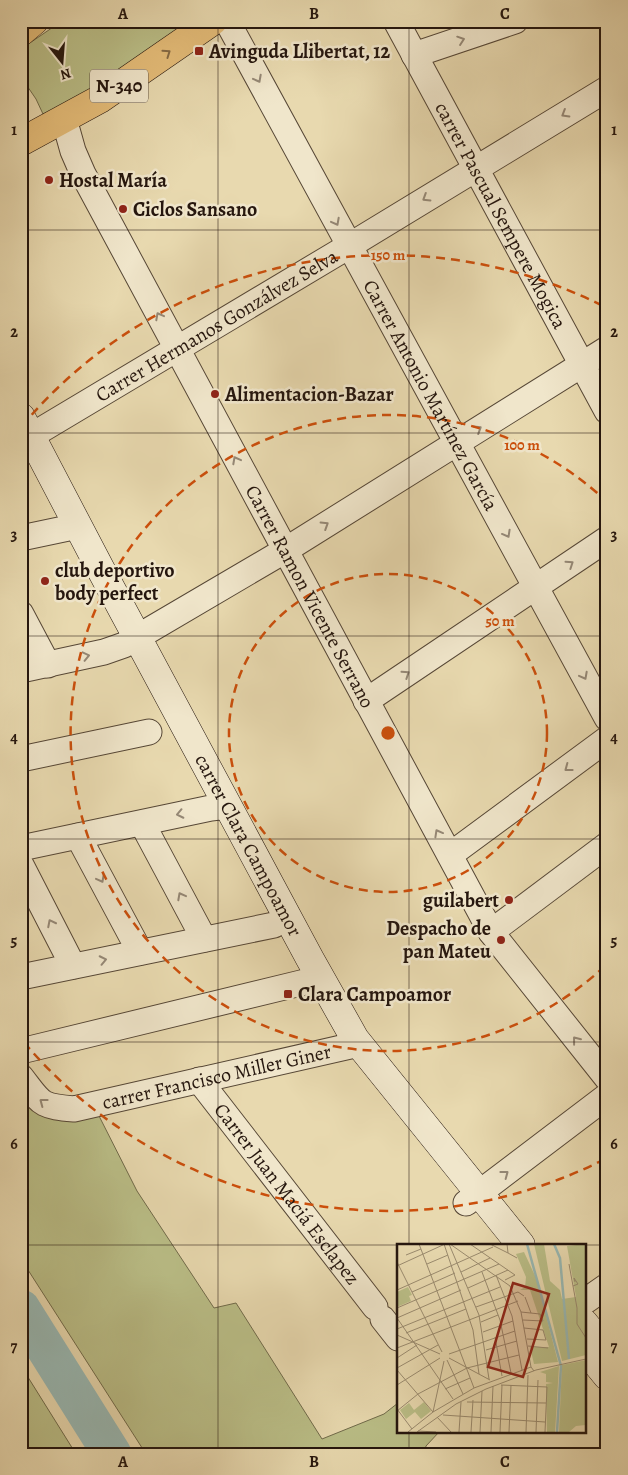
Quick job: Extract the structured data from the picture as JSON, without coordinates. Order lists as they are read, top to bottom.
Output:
{
  "streets": {
    "highway": ["N-340"],
    "street": [
      "carrer Pascual Sempere Mogica",
      "Carrer Hermanos Gonzálvez Selva",
      "Carrer Antonio Martínez García",
      "Carrer Ramon Vicente Serrano",
      "carrer Clara Campoamor",
      "carrer Francisco Miller Giner",
      "Carrer Juan Maciá Esclapez"
    ]
  },
  "crossings": [
    ["N-340", "Carrer Ramon Vicente Serrano"],
    ["carrer Pascual Sempere Mogica", "Carrer Hermanos Gonzálvez Selva"],
    ["Carrer Hermanos Gonzálvez Selva", "Carrer Antonio Martínez García"],
    ["Carrer Hermanos Gonzálvez Selva", "Carrer Ramon Vicente Serrano"],
    ["Carrer Hermanos Gonzálvez Selva", "carrer Clara Campoamor"],
    ["carrer Clara Campoamor", "carrer Francisco Miller Giner"],
    ["carrer Francisco Miller Giner", "Carrer Juan Maciá Esclapez"]
  ],
  "one_way": ["Carrer Antonio Martínez García", "Carrer Ramon Vicente Serrano"],
  "places": {
    "transit": ["Avinguda Llibertat, 12", "Clara Campoamor"],
    "other": [
      "Hostal María",
      "Ciclos Sansano",
      "Alimentacion-Bazar",
      "club deportivo body perfect",
      "guilabert",
      "Despacho de pan Mateu"
    ]
  },
  "north": "bottom",
  "grid": {
    "columns": ["A", "B", "C"],
    "rows": [
      "1",
      "2",
      "3",
      "4",
      "5",
      "6",
      "7"
    ]
  },
  "rings": ["150 m", "100 m", "50 m"]
}
